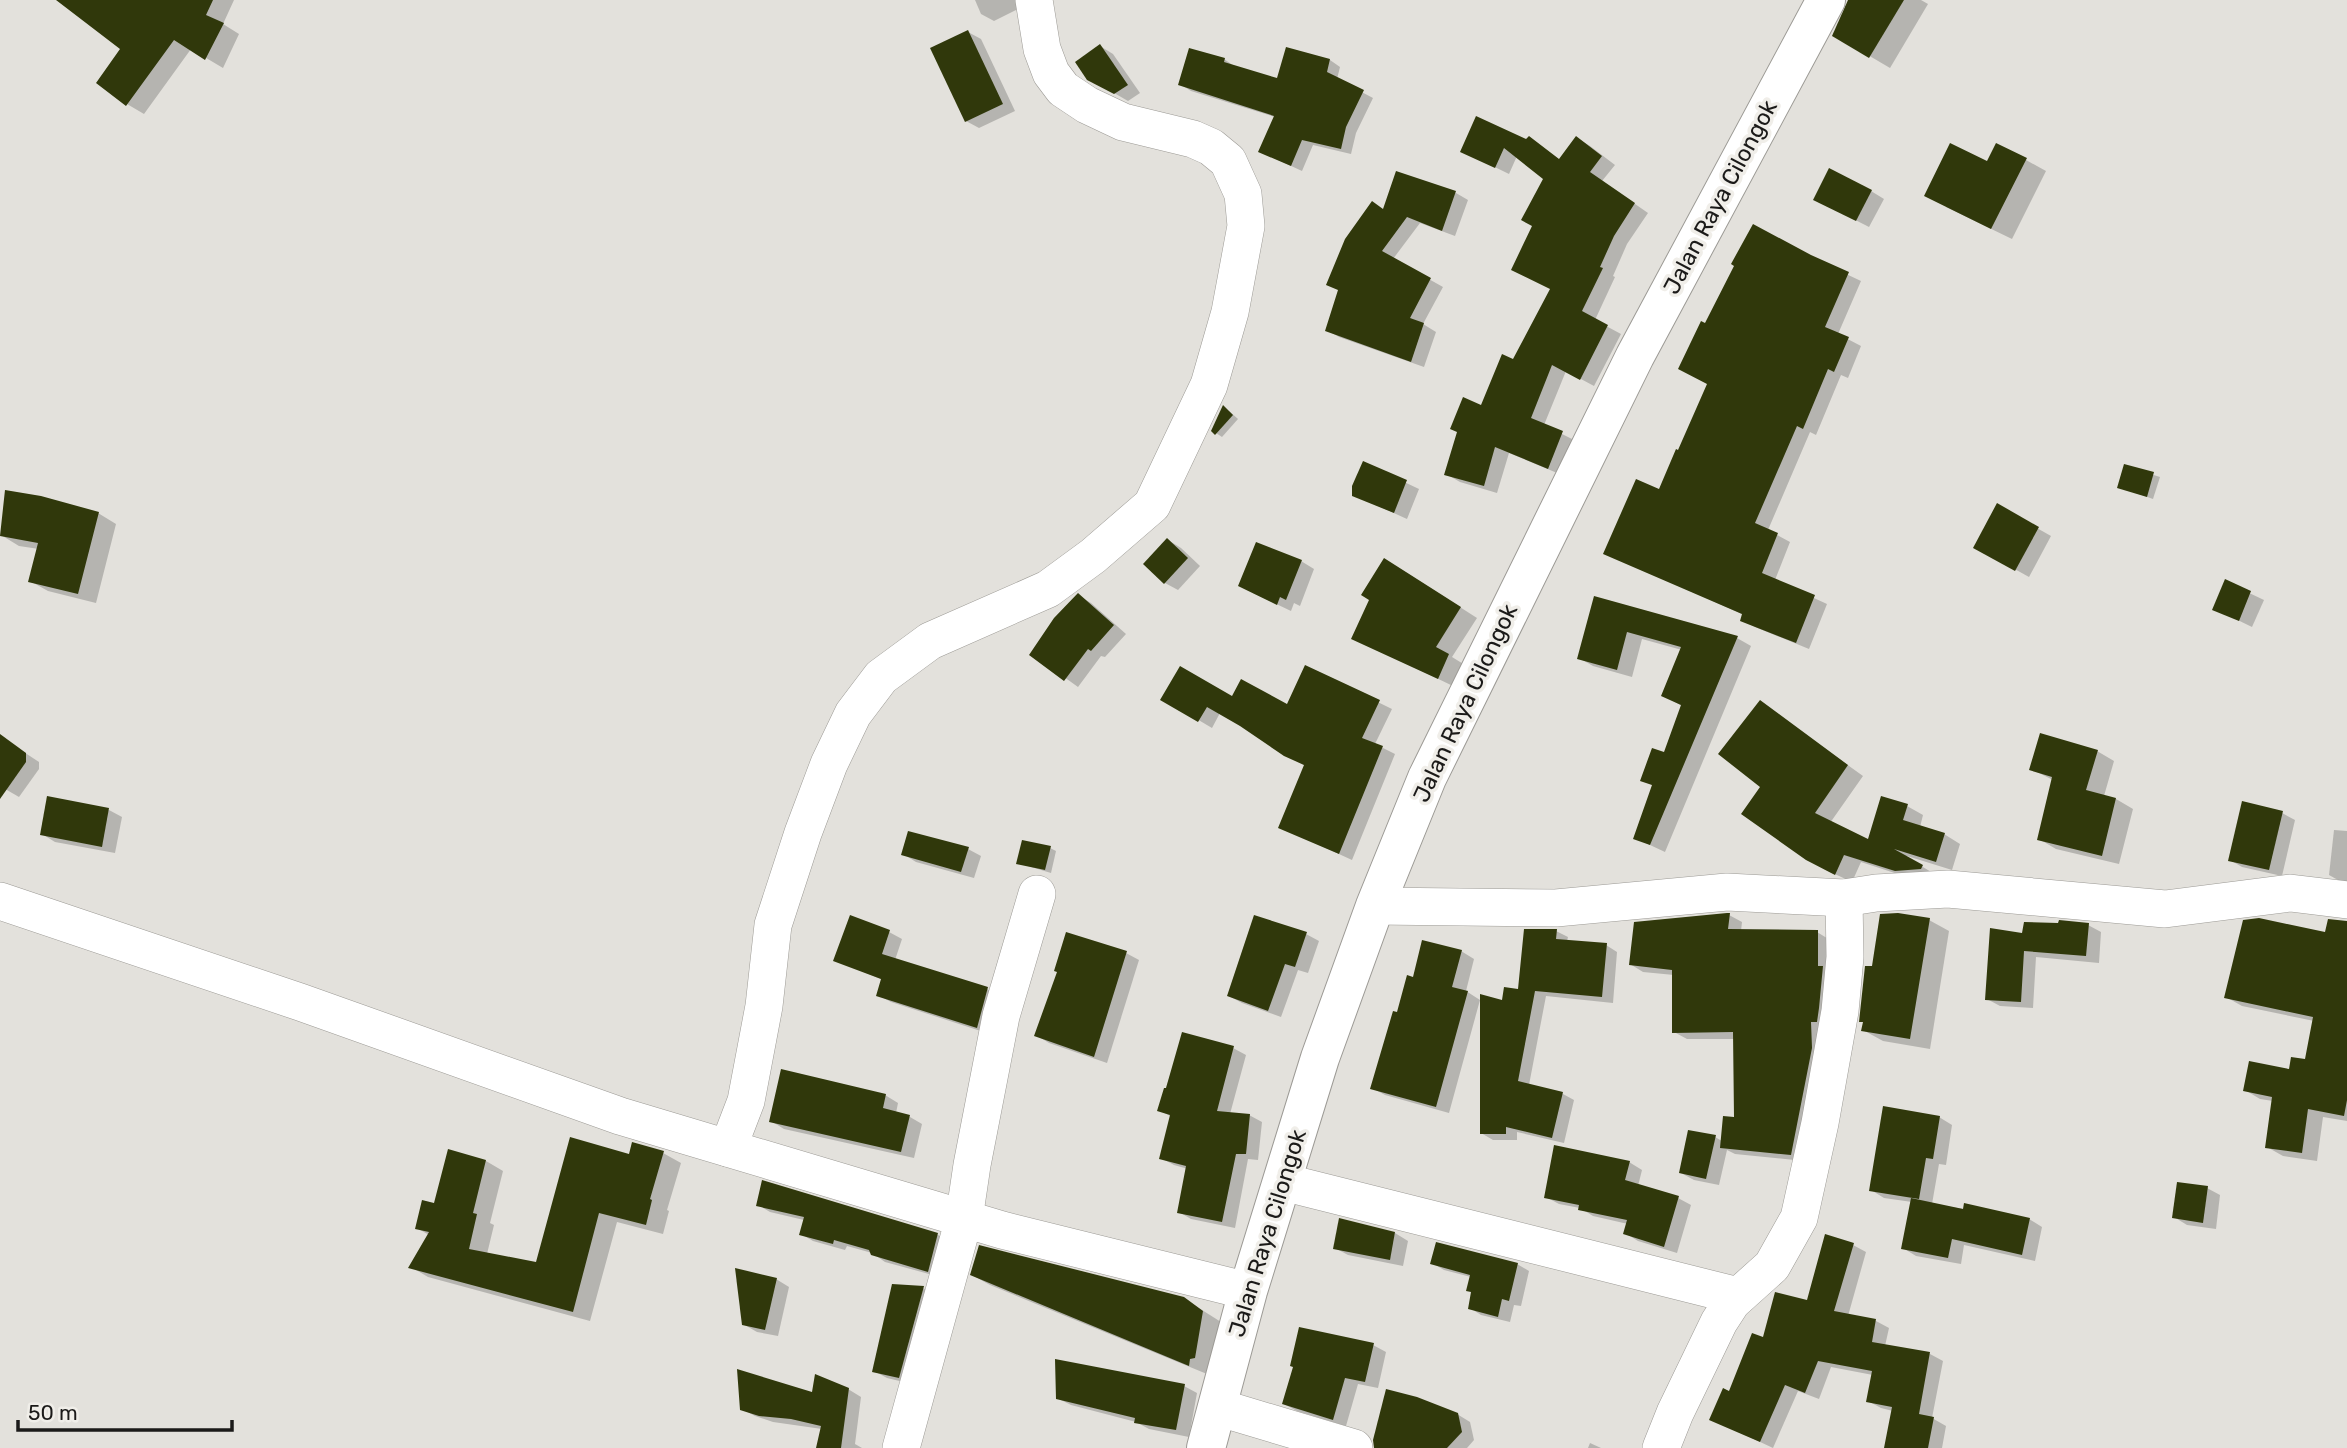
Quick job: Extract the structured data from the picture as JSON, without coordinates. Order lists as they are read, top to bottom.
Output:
{
  "streets": {
    "highway": ["Jalan Raya Cilongok"]
  },
  "scale_bar": "50 m"
}
